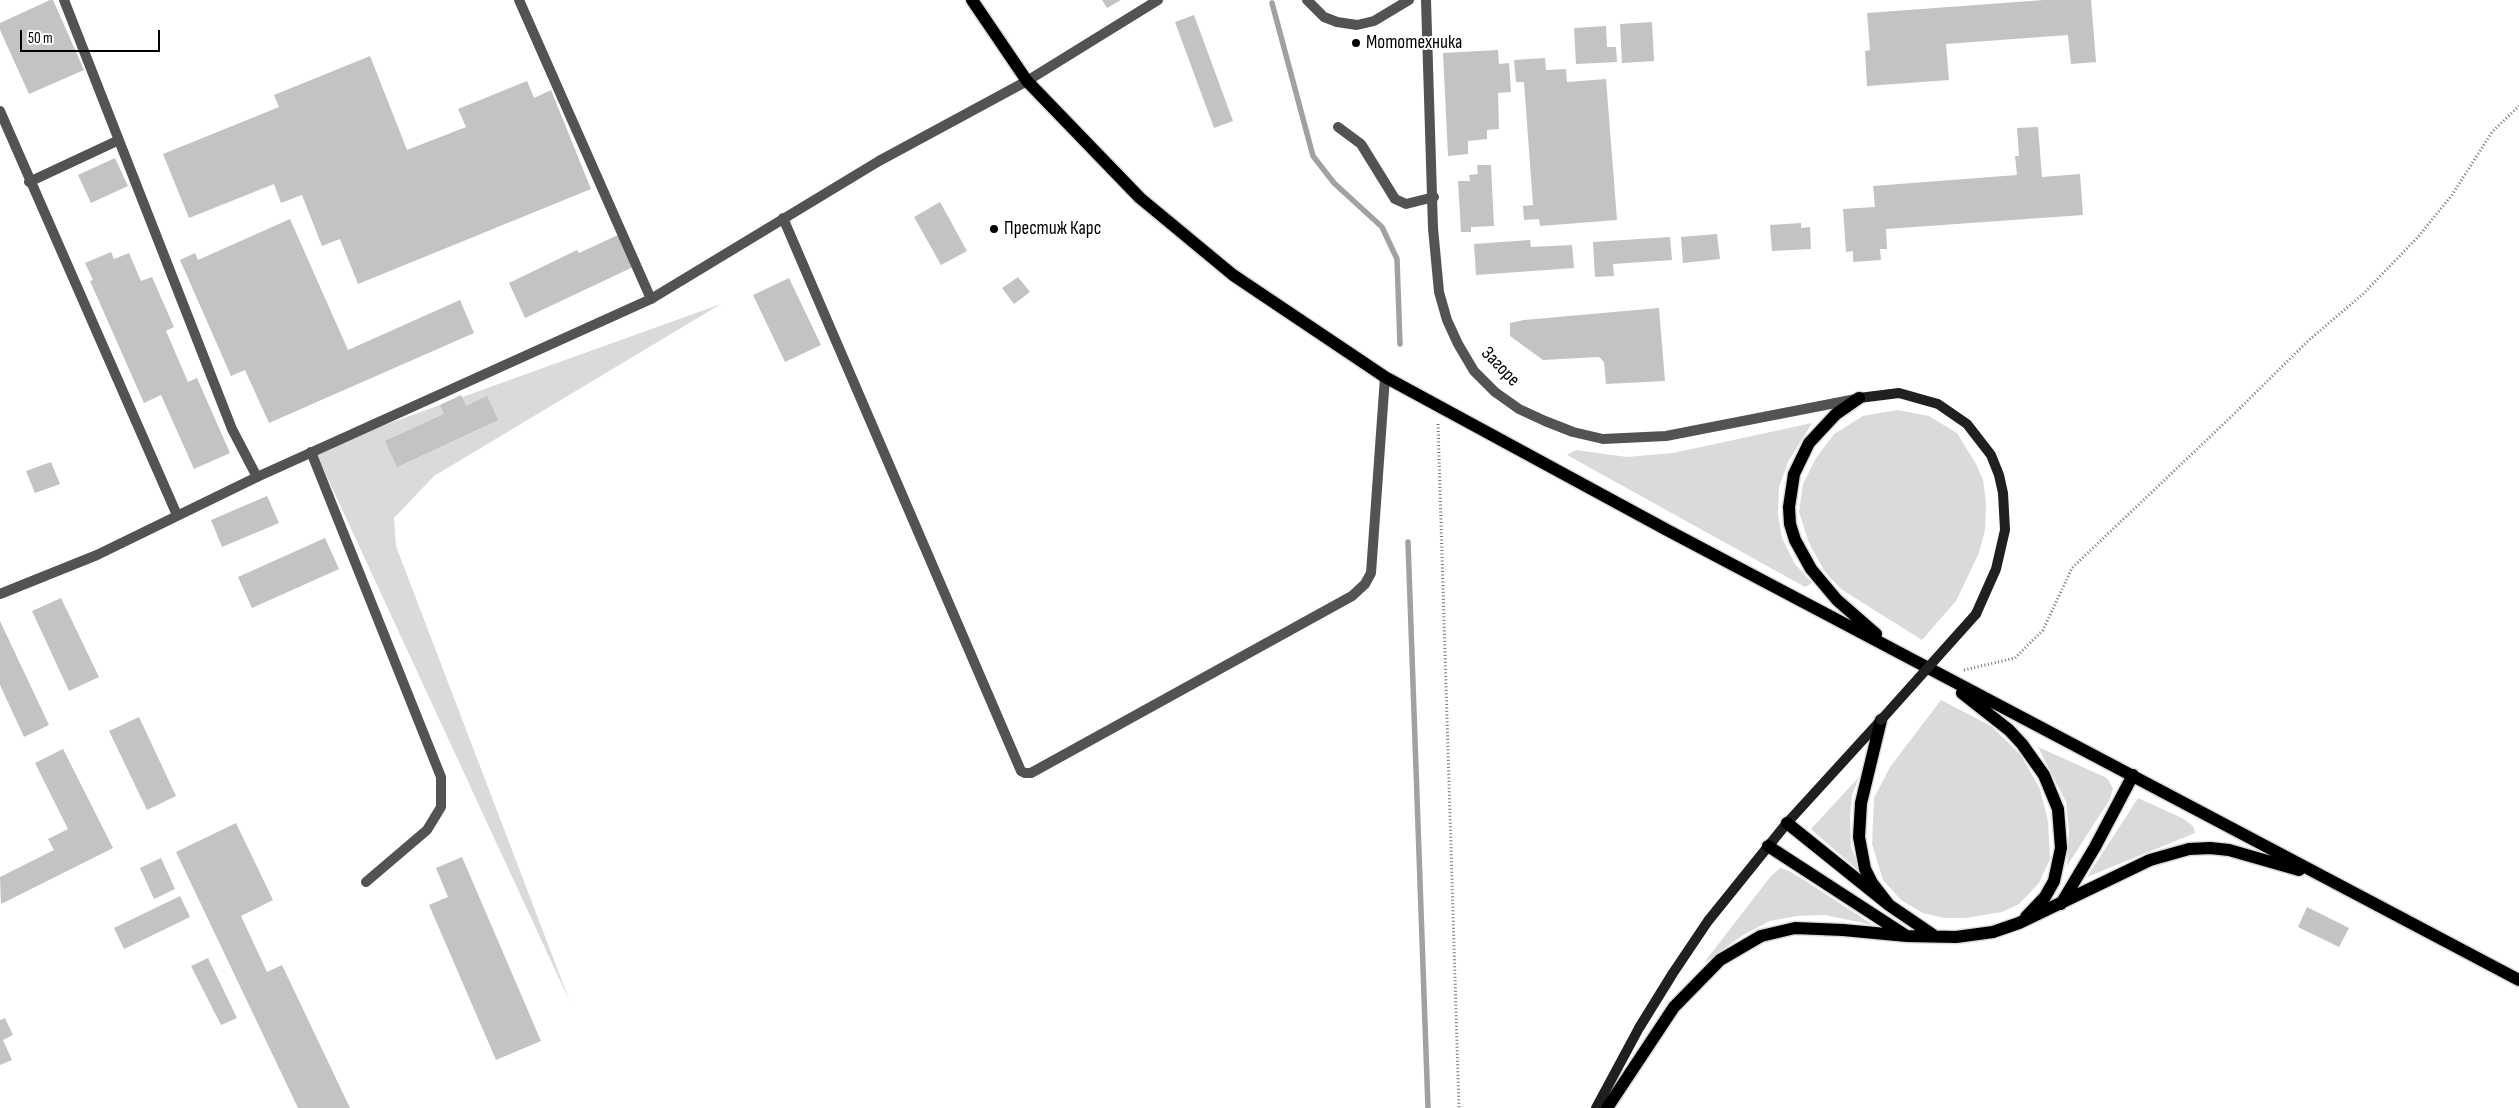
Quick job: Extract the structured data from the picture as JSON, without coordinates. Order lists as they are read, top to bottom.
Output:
{
  "streets": {
    "street": ["Загоре"]
  },
  "places": ["Мототехника", "Престиж Карс"],
  "scale_bar": "50 m"
}
